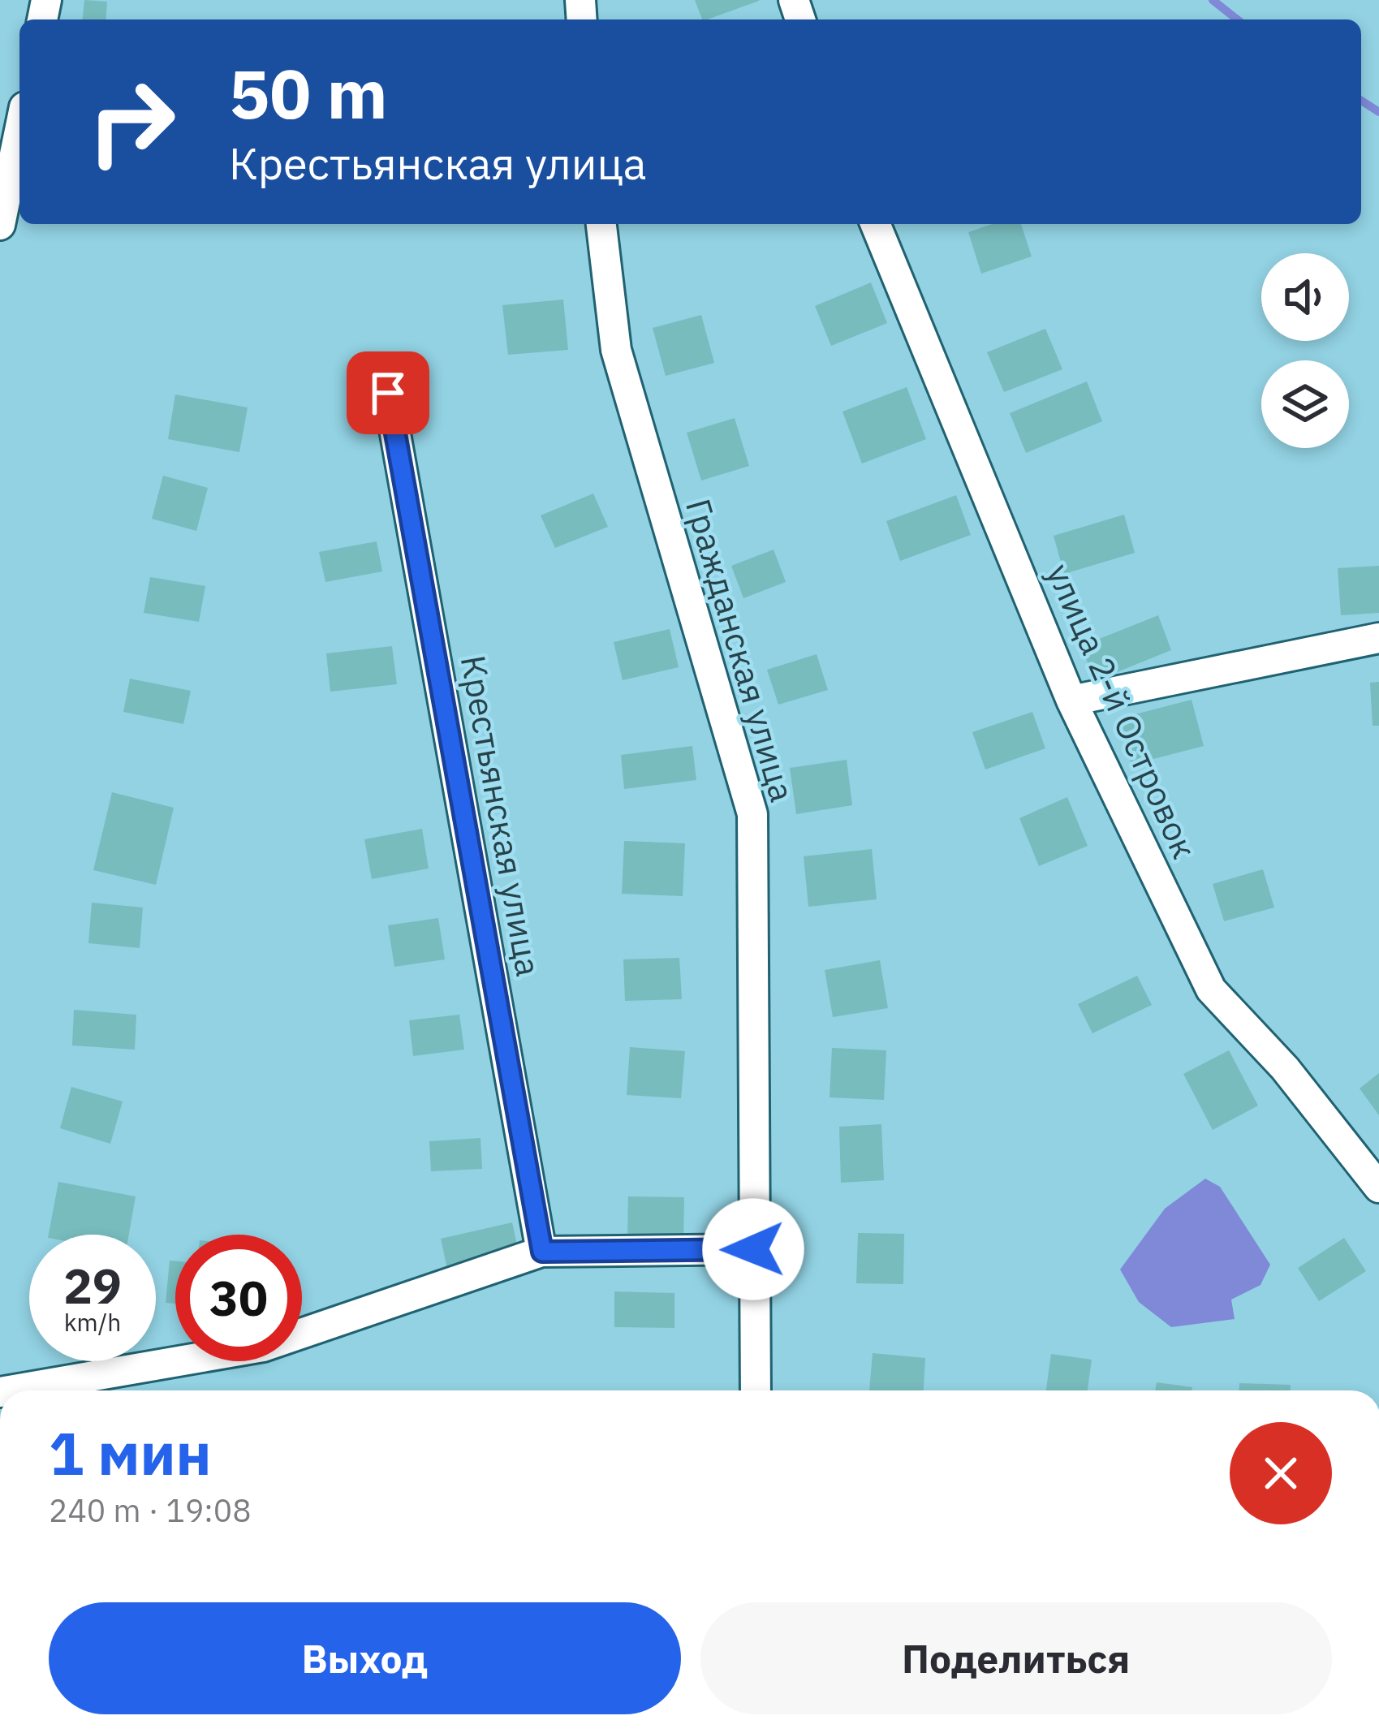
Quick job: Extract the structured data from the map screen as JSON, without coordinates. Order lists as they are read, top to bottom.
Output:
{
  "streets": {
    "street": ["Гражданская улица", "улица 2-й Островок", "Крестьянская улица"]
  },
  "page": {
    "turn": ["50 m", "Крестьянская улица"],
    "speed": "29 km/h",
    "limit": "30",
    "heading": ["1 мин", "240 m · 19:08"],
    "buttons": ["Выход", "Поделиться"]
  }
}
